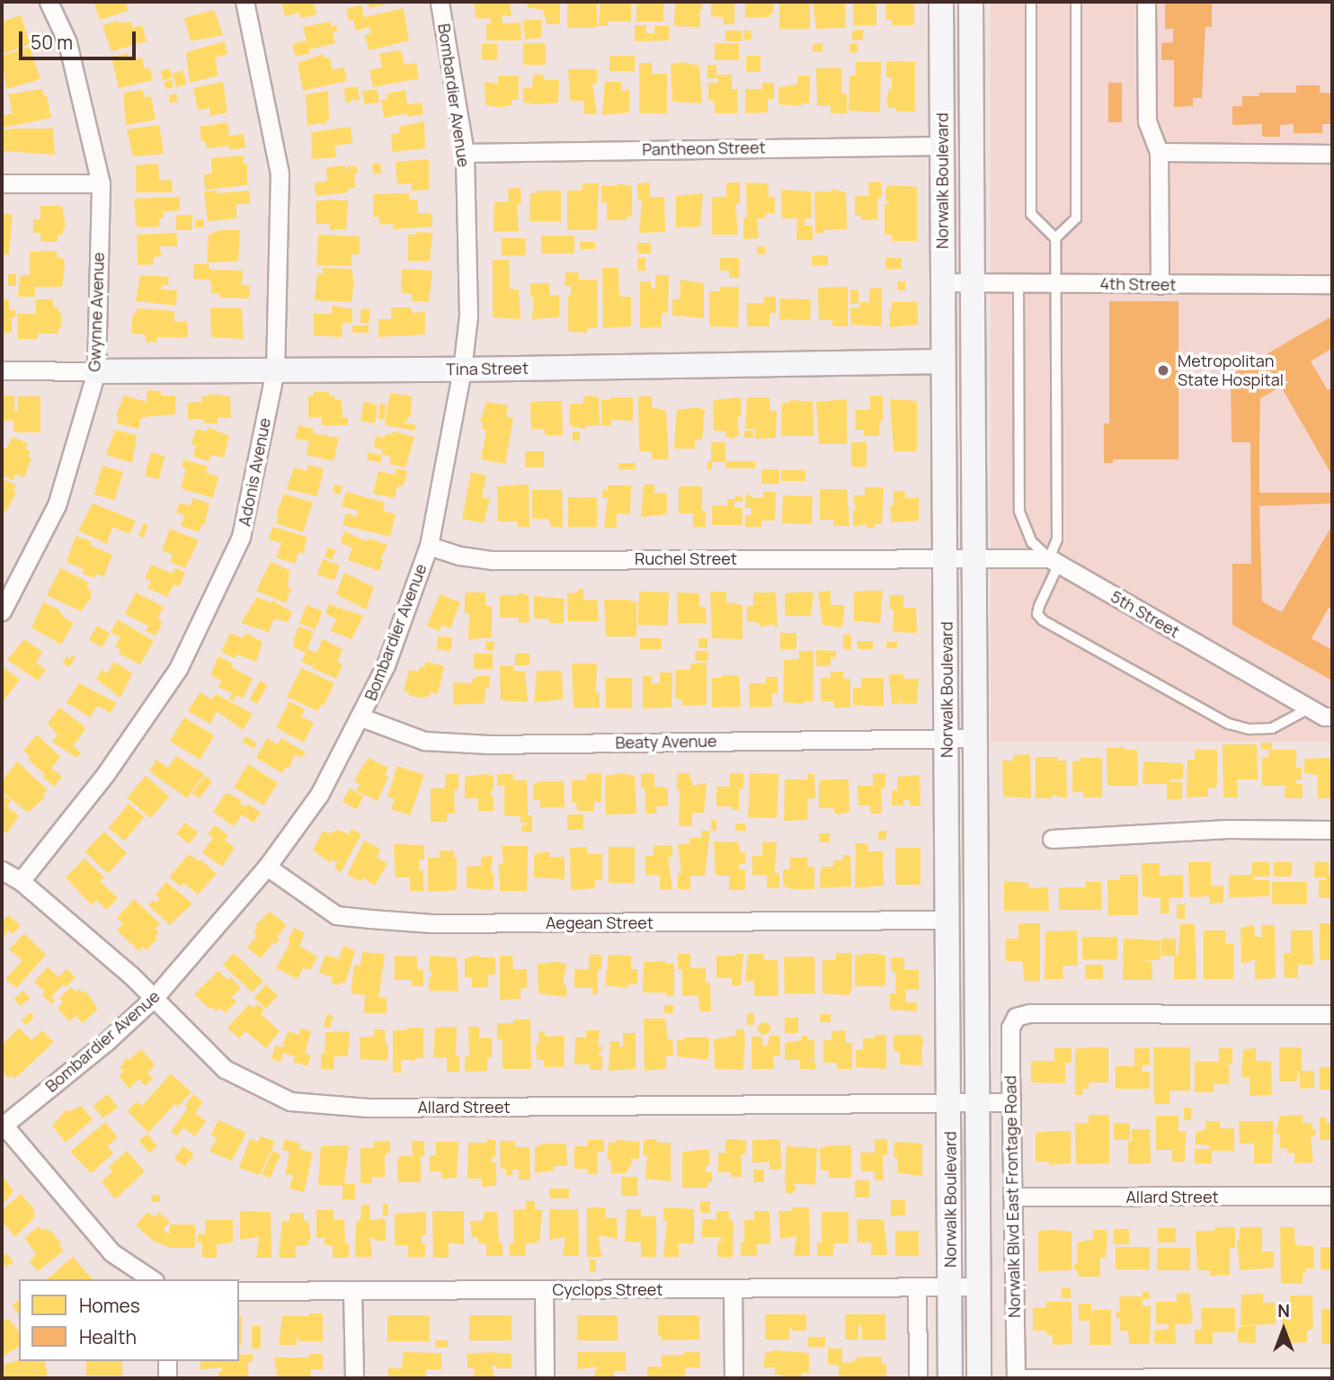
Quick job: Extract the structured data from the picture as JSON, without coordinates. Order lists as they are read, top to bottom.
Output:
{
  "streets": {
    "main road": ["Norwalk Boulevard", "Tina Street"],
    "street": [
      "Bombardier Avenue",
      "Pantheon Street",
      "4th Street",
      "Gwynne Avenue",
      "Adonis Avenue",
      "Ruchel Street",
      "5th Street",
      "Beaty Avenue",
      "Aegean Street",
      "Allard Street",
      "Norwalk Blvd East Frontage Road",
      "Cyclops Street"
    ]
  },
  "crossings": [
    ["Bombardier Avenue", "Pantheon Street"],
    ["Bombardier Avenue", "Tina Street"],
    ["Bombardier Avenue", "Ruchel Street"],
    ["Bombardier Avenue", "Beaty Avenue"],
    ["Bombardier Avenue", "Aegean Street"],
    ["Bombardier Avenue", "Allard Street"],
    ["Pantheon Street", "Norwalk Boulevard"],
    ["Norwalk Boulevard", "4th Street"],
    ["Norwalk Boulevard", "Tina Street"],
    ["Norwalk Boulevard", "Ruchel Street"],
    ["Norwalk Boulevard", "5th Street"],
    ["Norwalk Boulevard", "Beaty Avenue"],
    ["Norwalk Boulevard", "Aegean Street"],
    ["Norwalk Boulevard", "Allard Street"],
    ["Norwalk Boulevard", "Cyclops Street"],
    ["Gwynne Avenue", "Tina Street"],
    ["Tina Street", "Adonis Avenue"],
    ["Adonis Avenue", "Allard Street"],
    ["Ruchel Street", "5th Street"],
    ["Allard Street", "Norwalk Blvd East Frontage Road"]
  ],
  "places": ["Metropolitan State Hospital"],
  "legend": ["Homes", "Health"],
  "scale_bar": "50 m",
  "north": "top"
}
